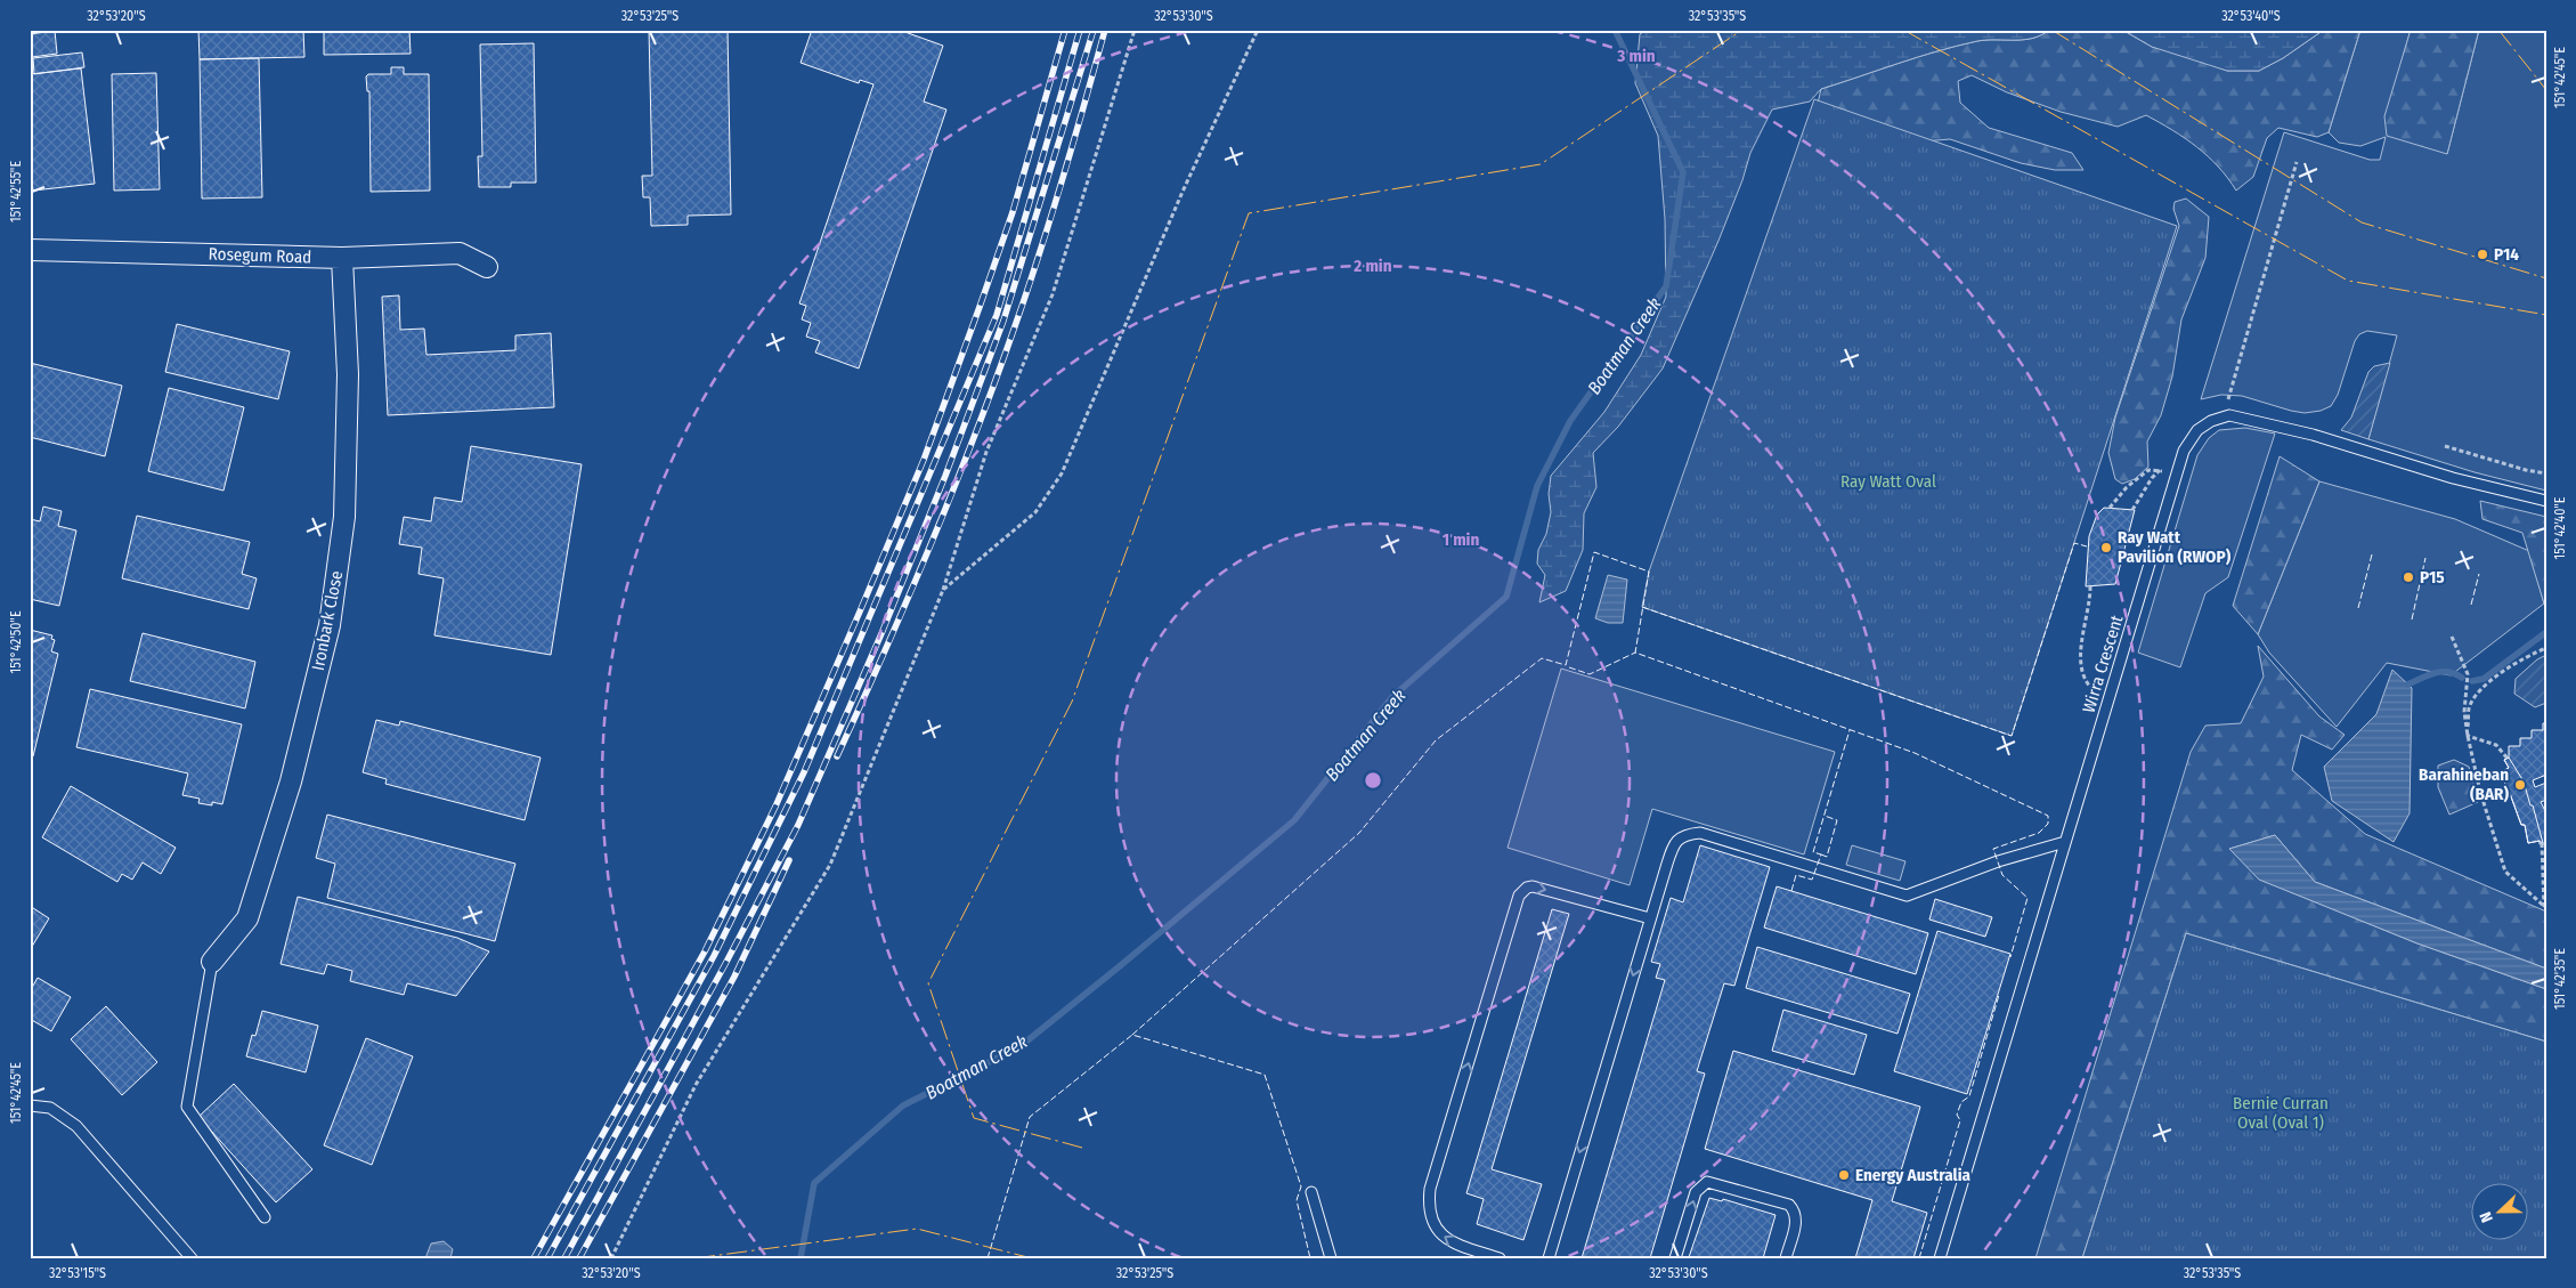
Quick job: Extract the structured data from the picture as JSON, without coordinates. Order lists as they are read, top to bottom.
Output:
{
  "streets": {
    "street": ["Rosegum Road", "Ironbark Close"],
    "lane": ["Wirra Crescent"]
  },
  "crossings": [
    ["Rosegum Road", "Ironbark Close"]
  ],
  "water": ["Boatman Creek"],
  "parks": ["Ray Watt Oval", "Bernie Curran Oval (Oval 1)"],
  "places": [
    "P14",
    "Ray Watt Pavilion (RWOP)",
    "P15",
    "Barahineban (BAR)",
    "Energy Australia"
  ],
  "north": "left",
  "coordinates": [
    "32°53'20\"S",
    "32°53'25\"S",
    "32°53'30\"S",
    "32°53'35\"S",
    "32°53'40\"S",
    "151°42'45\"E",
    "151°42'55\"E",
    "151°42'40\"E",
    "151°42'50\"E",
    "151°42'35\"E",
    "32°53'15\"S"
  ],
  "rings": ["3 min", "2 min", "1 min"]
}
